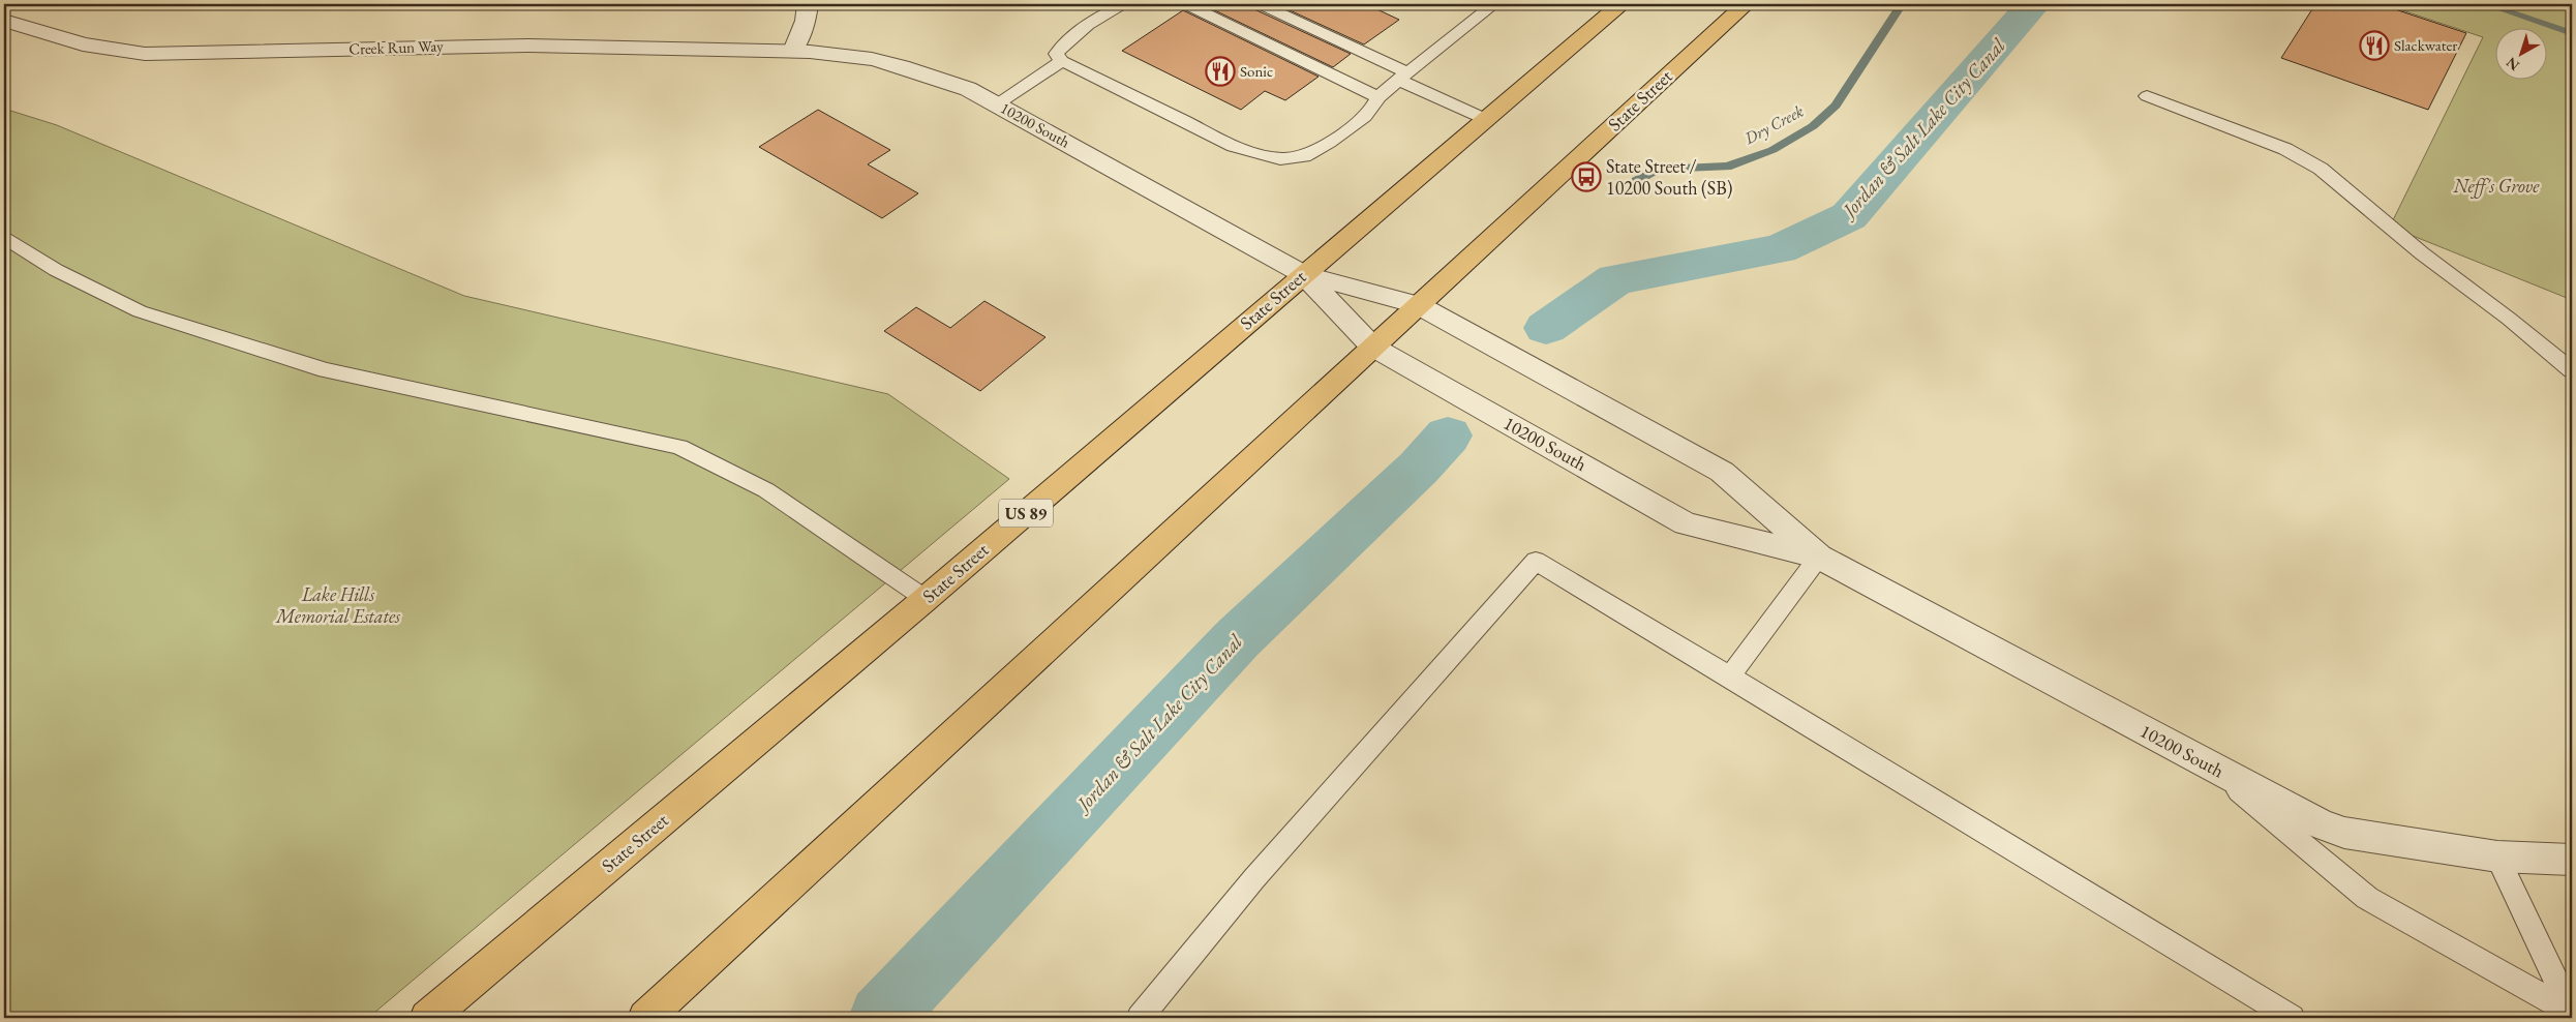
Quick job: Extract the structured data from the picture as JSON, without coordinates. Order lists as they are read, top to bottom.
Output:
{
  "streets": {
    "main road": ["State Street", "US 89"],
    "street": ["Creek Run Way", "10200 South"]
  },
  "crossings": [
    ["Creek Run Way", "10200 South"],
    ["State Street", "10200 South"]
  ],
  "water": ["Dry Creek", "Jordan & Salt Lake City Canal"],
  "parks": ["Neff's Grove", "Lake Hills Memorial Estates"],
  "places": {
    "restaurant": ["Slackwater", "Sonic"],
    "bus stop": ["State Street / 10200 South (SB)"]
  },
  "north": "bottom left"
}
